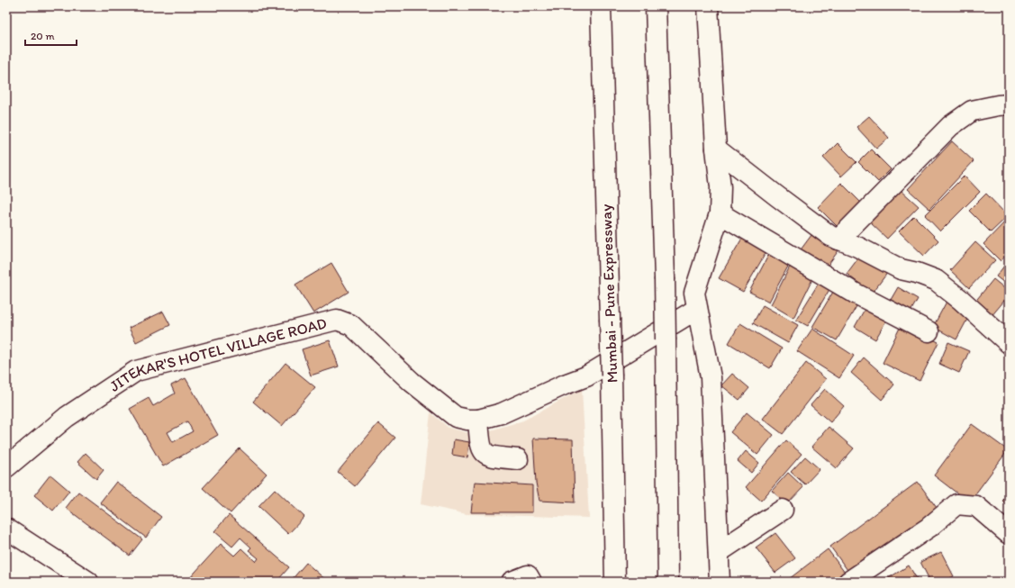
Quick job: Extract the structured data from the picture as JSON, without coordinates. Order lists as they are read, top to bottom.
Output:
{
  "streets": {
    "main road": ["Mumbai - Pune Expressway", "JITEKAR'S HOTEL VILLAGE ROAD"]
  },
  "scale_bar": "20 m"
}
